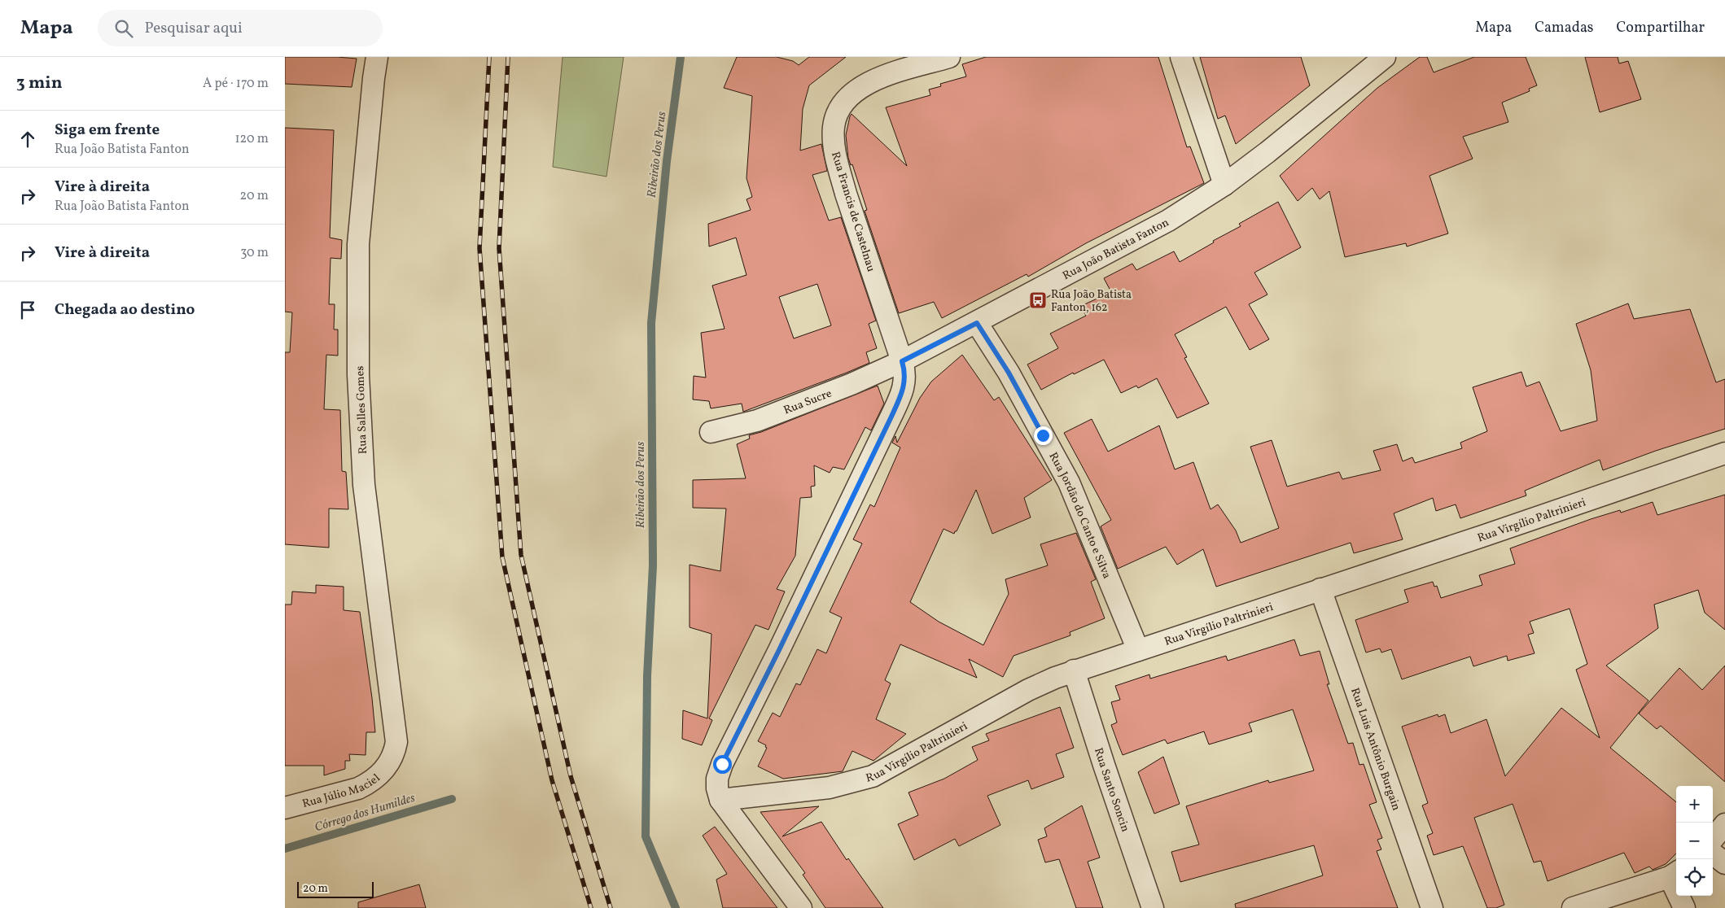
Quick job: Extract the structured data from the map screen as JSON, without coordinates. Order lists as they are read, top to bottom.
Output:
{
  "streets": {
    "street": [
      "Rua Francis de Castelnau",
      "Rua João Batista Fanton",
      "Rua Sucre",
      "Rua Salles Gomes",
      "Rua Jordão do Canto e Silva",
      "Rua Virgílio Paltrinieri",
      "Rua Luis Antônio Burgain",
      "Rua Júlio Maciel",
      "Rua Santo Soncin"
    ]
  },
  "crossings": [
    ["Rua Francis de Castelnau", "Rua João Batista Fanton"],
    ["Rua Francis de Castelnau", "Rua Sucre"],
    ["Rua João Batista Fanton", "Rua Sucre"],
    ["Rua João Batista Fanton", "Rua Jordão do Canto e Silva"],
    ["Rua Salles Gomes", "Rua Júlio Maciel"],
    ["Rua Jordão do Canto e Silva", "Rua Virgílio Paltrinieri"],
    ["Rua Virgílio Paltrinieri", "Rua Luis Antônio Burgain"],
    ["Rua Virgílio Paltrinieri", "Rua Santo Soncin"]
  ],
  "water": ["Ribeirão dos Perus", "Córrego dos Humildes"],
  "places": {
    "bus stop": ["Rua João Batista Fanton, 162"]
  },
  "scale_bar": "20 m",
  "page": {
    "header": "Mapa",
    "search": "Pesquisar aqui",
    "nav": ["Mapa", "Camadas", "Compartilhar"],
    "heading": ["3 min", "A pé · 170 m"],
    "list": [
      ["Siga em frente", "Rua João Batista Fanton", "120 m"],
      ["Vire à direita", "Rua João Batista Fanton", "20 m"],
      ["Vire à direita", "30 m"],
      "Chegada ao destino"
    ],
    "map_buttons": ["+", "−"],
    "scale": "20 m"
  }
}
